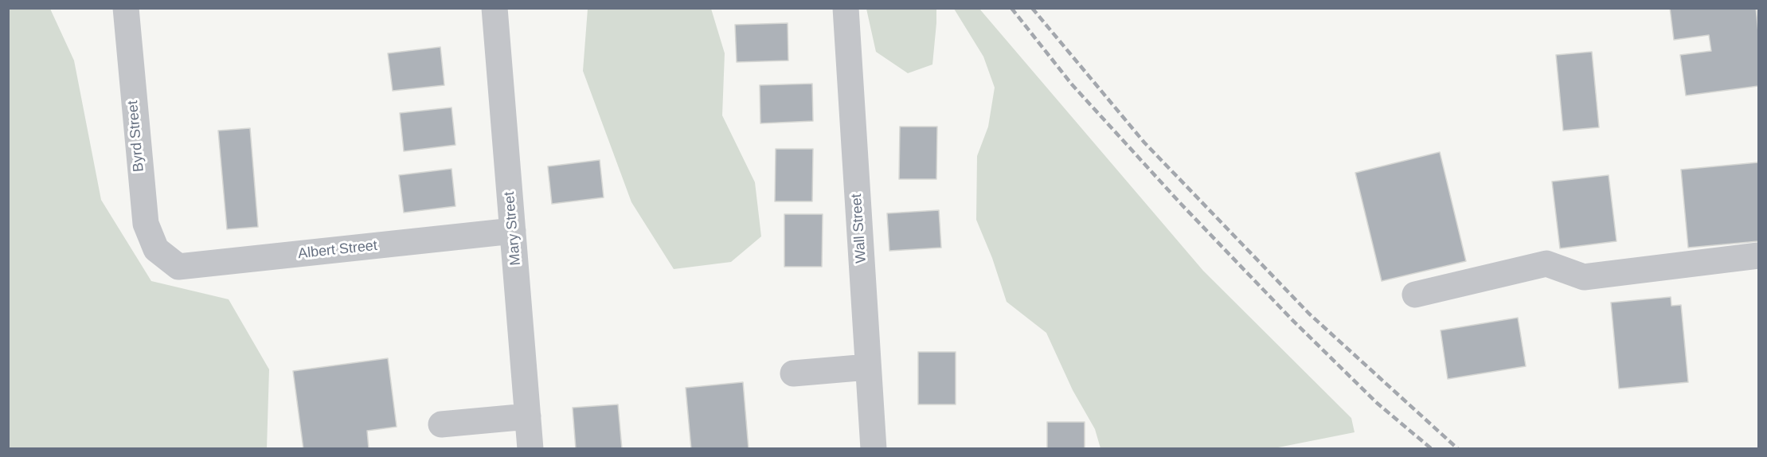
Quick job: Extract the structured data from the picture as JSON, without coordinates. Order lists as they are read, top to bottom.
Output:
{
  "streets": {
    "street": [
      "Byrd Street",
      "Mary Street",
      "Wall Street",
      "Albert Street"
    ]
  },
  "crossings": [
    ["Byrd Street", "Albert Street"],
    ["Mary Street", "Albert Street"]
  ]
}
